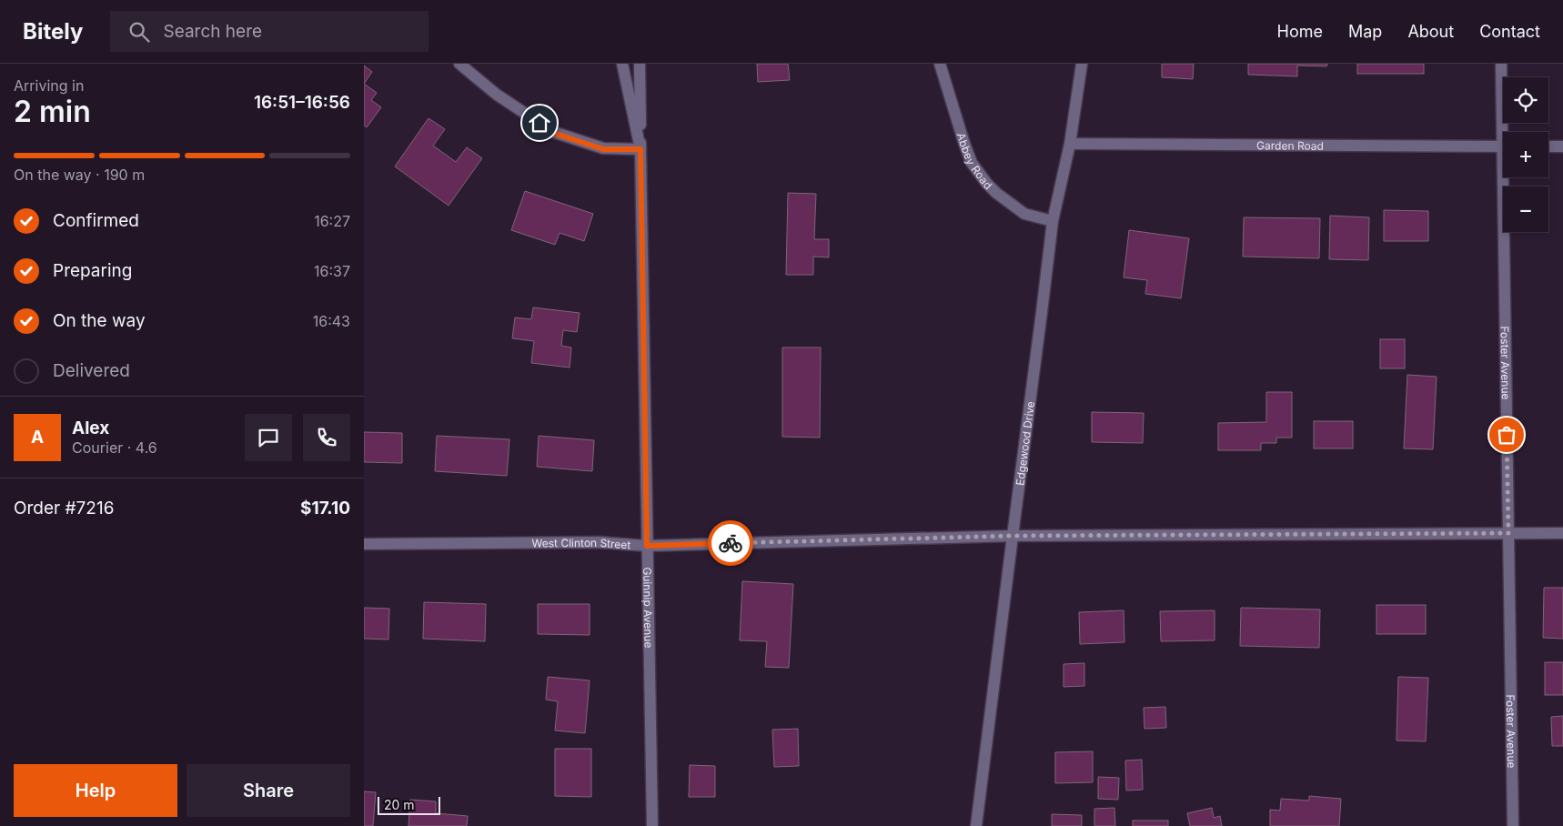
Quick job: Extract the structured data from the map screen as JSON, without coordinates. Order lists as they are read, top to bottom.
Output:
{
  "streets": {
    "street": [
      "Garden Road",
      "Abbey Road",
      "Foster Avenue",
      "Edgewood Drive",
      "West Clinton Street",
      "Guinnip Avenue"
    ]
  },
  "crossings": [
    ["Garden Road", "Edgewood Drive"],
    ["Abbey Road", "Edgewood Drive"],
    ["Foster Avenue", "West Clinton Street"],
    ["Edgewood Drive", "West Clinton Street"],
    ["West Clinton Street", "Guinnip Avenue"]
  ],
  "scale_bar": "20 m",
  "page": {
    "header": "Bitely",
    "search": "Search here",
    "nav": [
      "Home",
      "Map",
      "About",
      "Contact"
    ],
    "heading": ["2 min", "Arriving in", "16:51–16:56"],
    "panel": [
      "Alex",
      "Courier · 4.6",
      "Order #7216",
      "$17.10"
    ],
    "map_buttons": ["+", "−"],
    "bar": "On the way · 190 m",
    "list": [
      ["Confirmed", "16:27"],
      ["Preparing", "16:37"],
      ["On the way", "16:43"],
      "Delivered"
    ],
    "round": "A",
    "buttons": ["Help", "Share"],
    "scale": "20 m"
  }
}
